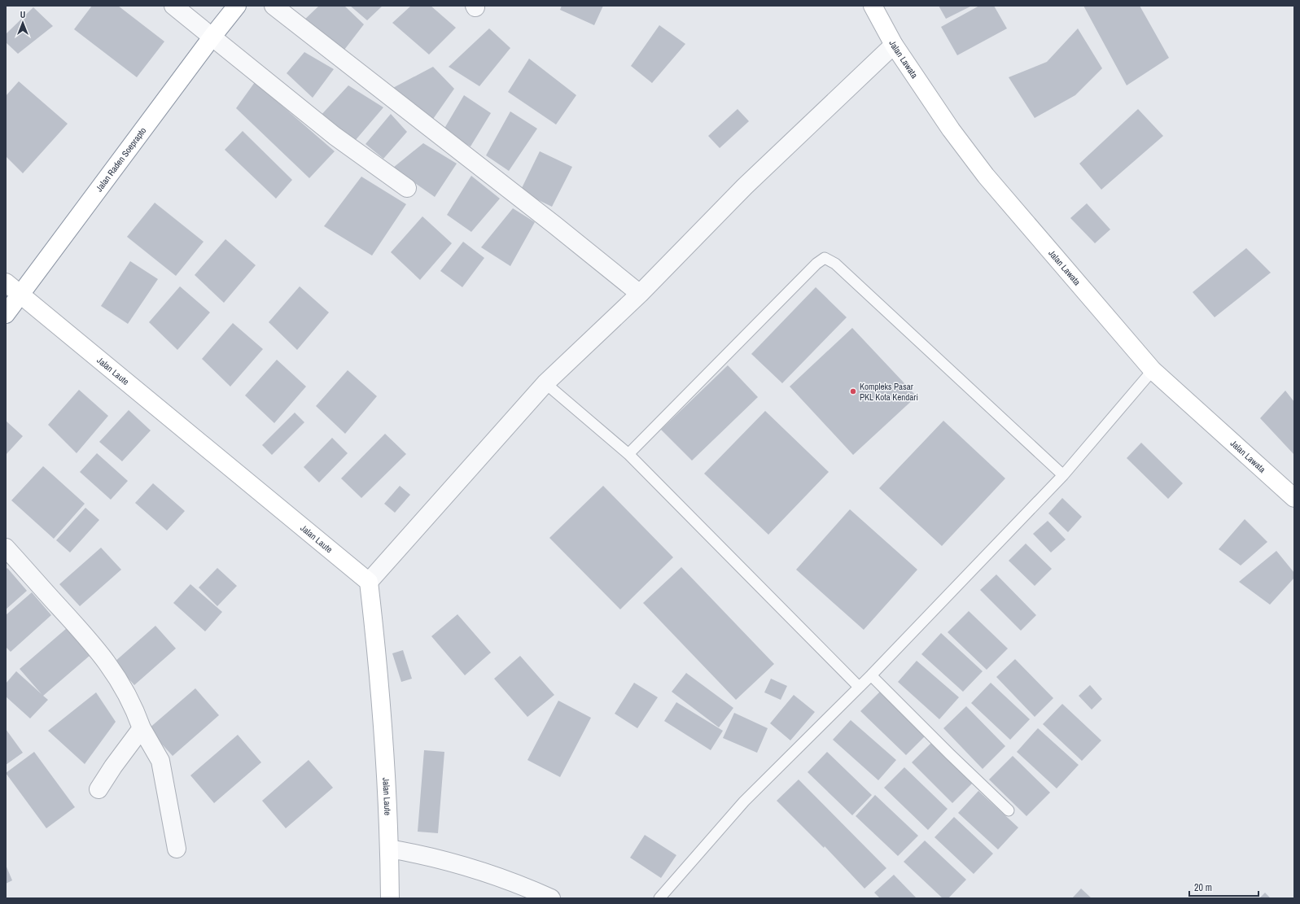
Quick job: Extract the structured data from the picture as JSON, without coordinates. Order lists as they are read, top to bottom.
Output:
{
  "streets": {
    "main road": ["Jalan Lawata", "Jalan Raden Soeprapto", "Jalan Laute"]
  },
  "crossings": [
    ["Jalan Raden Soeprapto", "Jalan Laute"]
  ],
  "places": ["Kompleks Pasar PKL Kota Kendari"],
  "scale_bar": "20 m",
  "north": "top"
}
